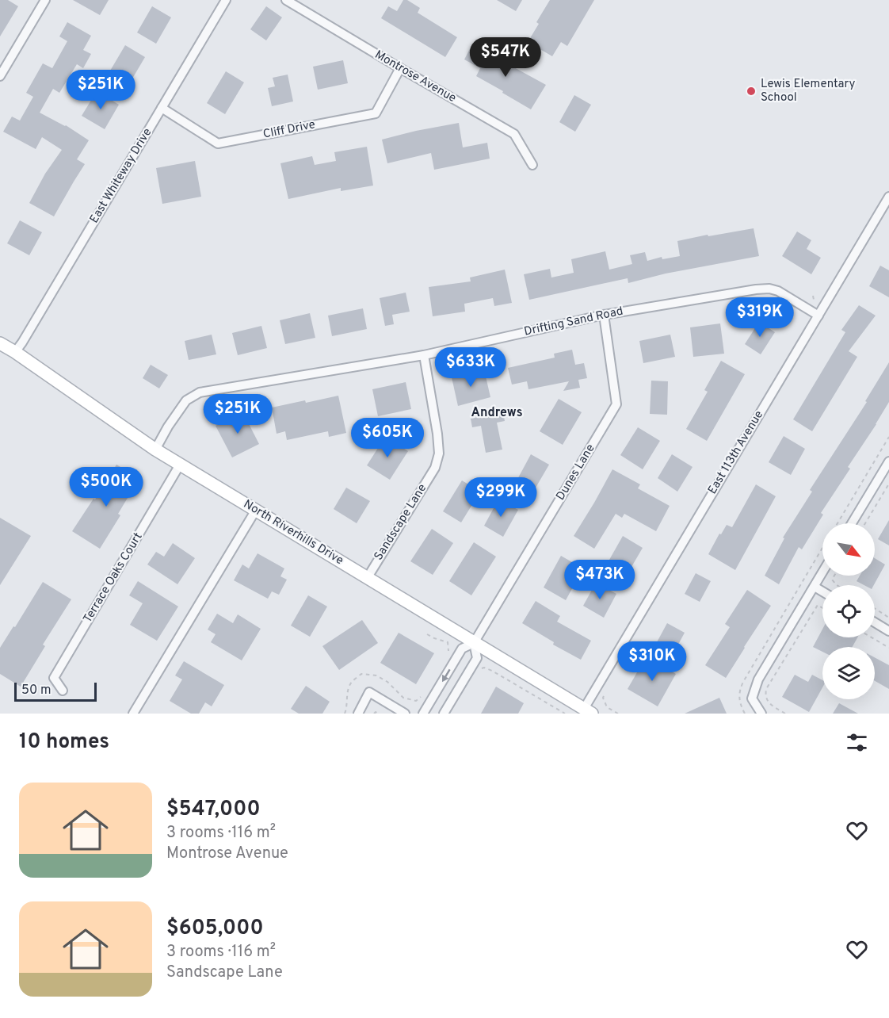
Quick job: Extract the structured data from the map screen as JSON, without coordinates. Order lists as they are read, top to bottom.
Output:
{
  "streets": {
    "street": [
      "Montrose Avenue",
      "Cliff Drive",
      "East Whiteway Drive",
      "Drifting Sand Road",
      "East 113th Avenue",
      "Dunes Lane",
      "Sandscape Lane",
      "North Riverhills Drive",
      "Terrace Oaks Court"
    ]
  },
  "crossings": [
    ["Montrose Avenue", "Cliff Drive"],
    ["Cliff Drive", "East Whiteway Drive"],
    ["East Whiteway Drive", "North Riverhills Drive"],
    ["Drifting Sand Road", "East 113th Avenue"],
    ["Drifting Sand Road", "Dunes Lane"],
    ["Drifting Sand Road", "Sandscape Lane"],
    ["Drifting Sand Road", "North Riverhills Drive"],
    ["East 113th Avenue", "North Riverhills Drive"],
    ["Dunes Lane", "North Riverhills Drive"],
    ["Sandscape Lane", "North Riverhills Drive"],
    ["North Riverhills Drive", "Terrace Oaks Court"]
  ],
  "districts": ["Andrews"],
  "places": ["Lewis Elementary School"],
  "scale_bar": "50 m",
  "north": "bottom right",
  "page": {
    "price": [
      "$547K",
      "$251K",
      "$319K",
      "$633K",
      "$251K",
      "$605K",
      "$500K",
      "$299K",
      "$473K",
      "$310K"
    ],
    "scale": "50 m",
    "heading": "10 homes",
    "list": [
      {
        "name": "$547,000",
        "note": "3 rooms · 116 m² · Montrose Avenue"
      },
      {
        "name": "$605,000",
        "note": "3 rooms · 116 m² · Sandscape Lane"
      }
    ]
  }
}
